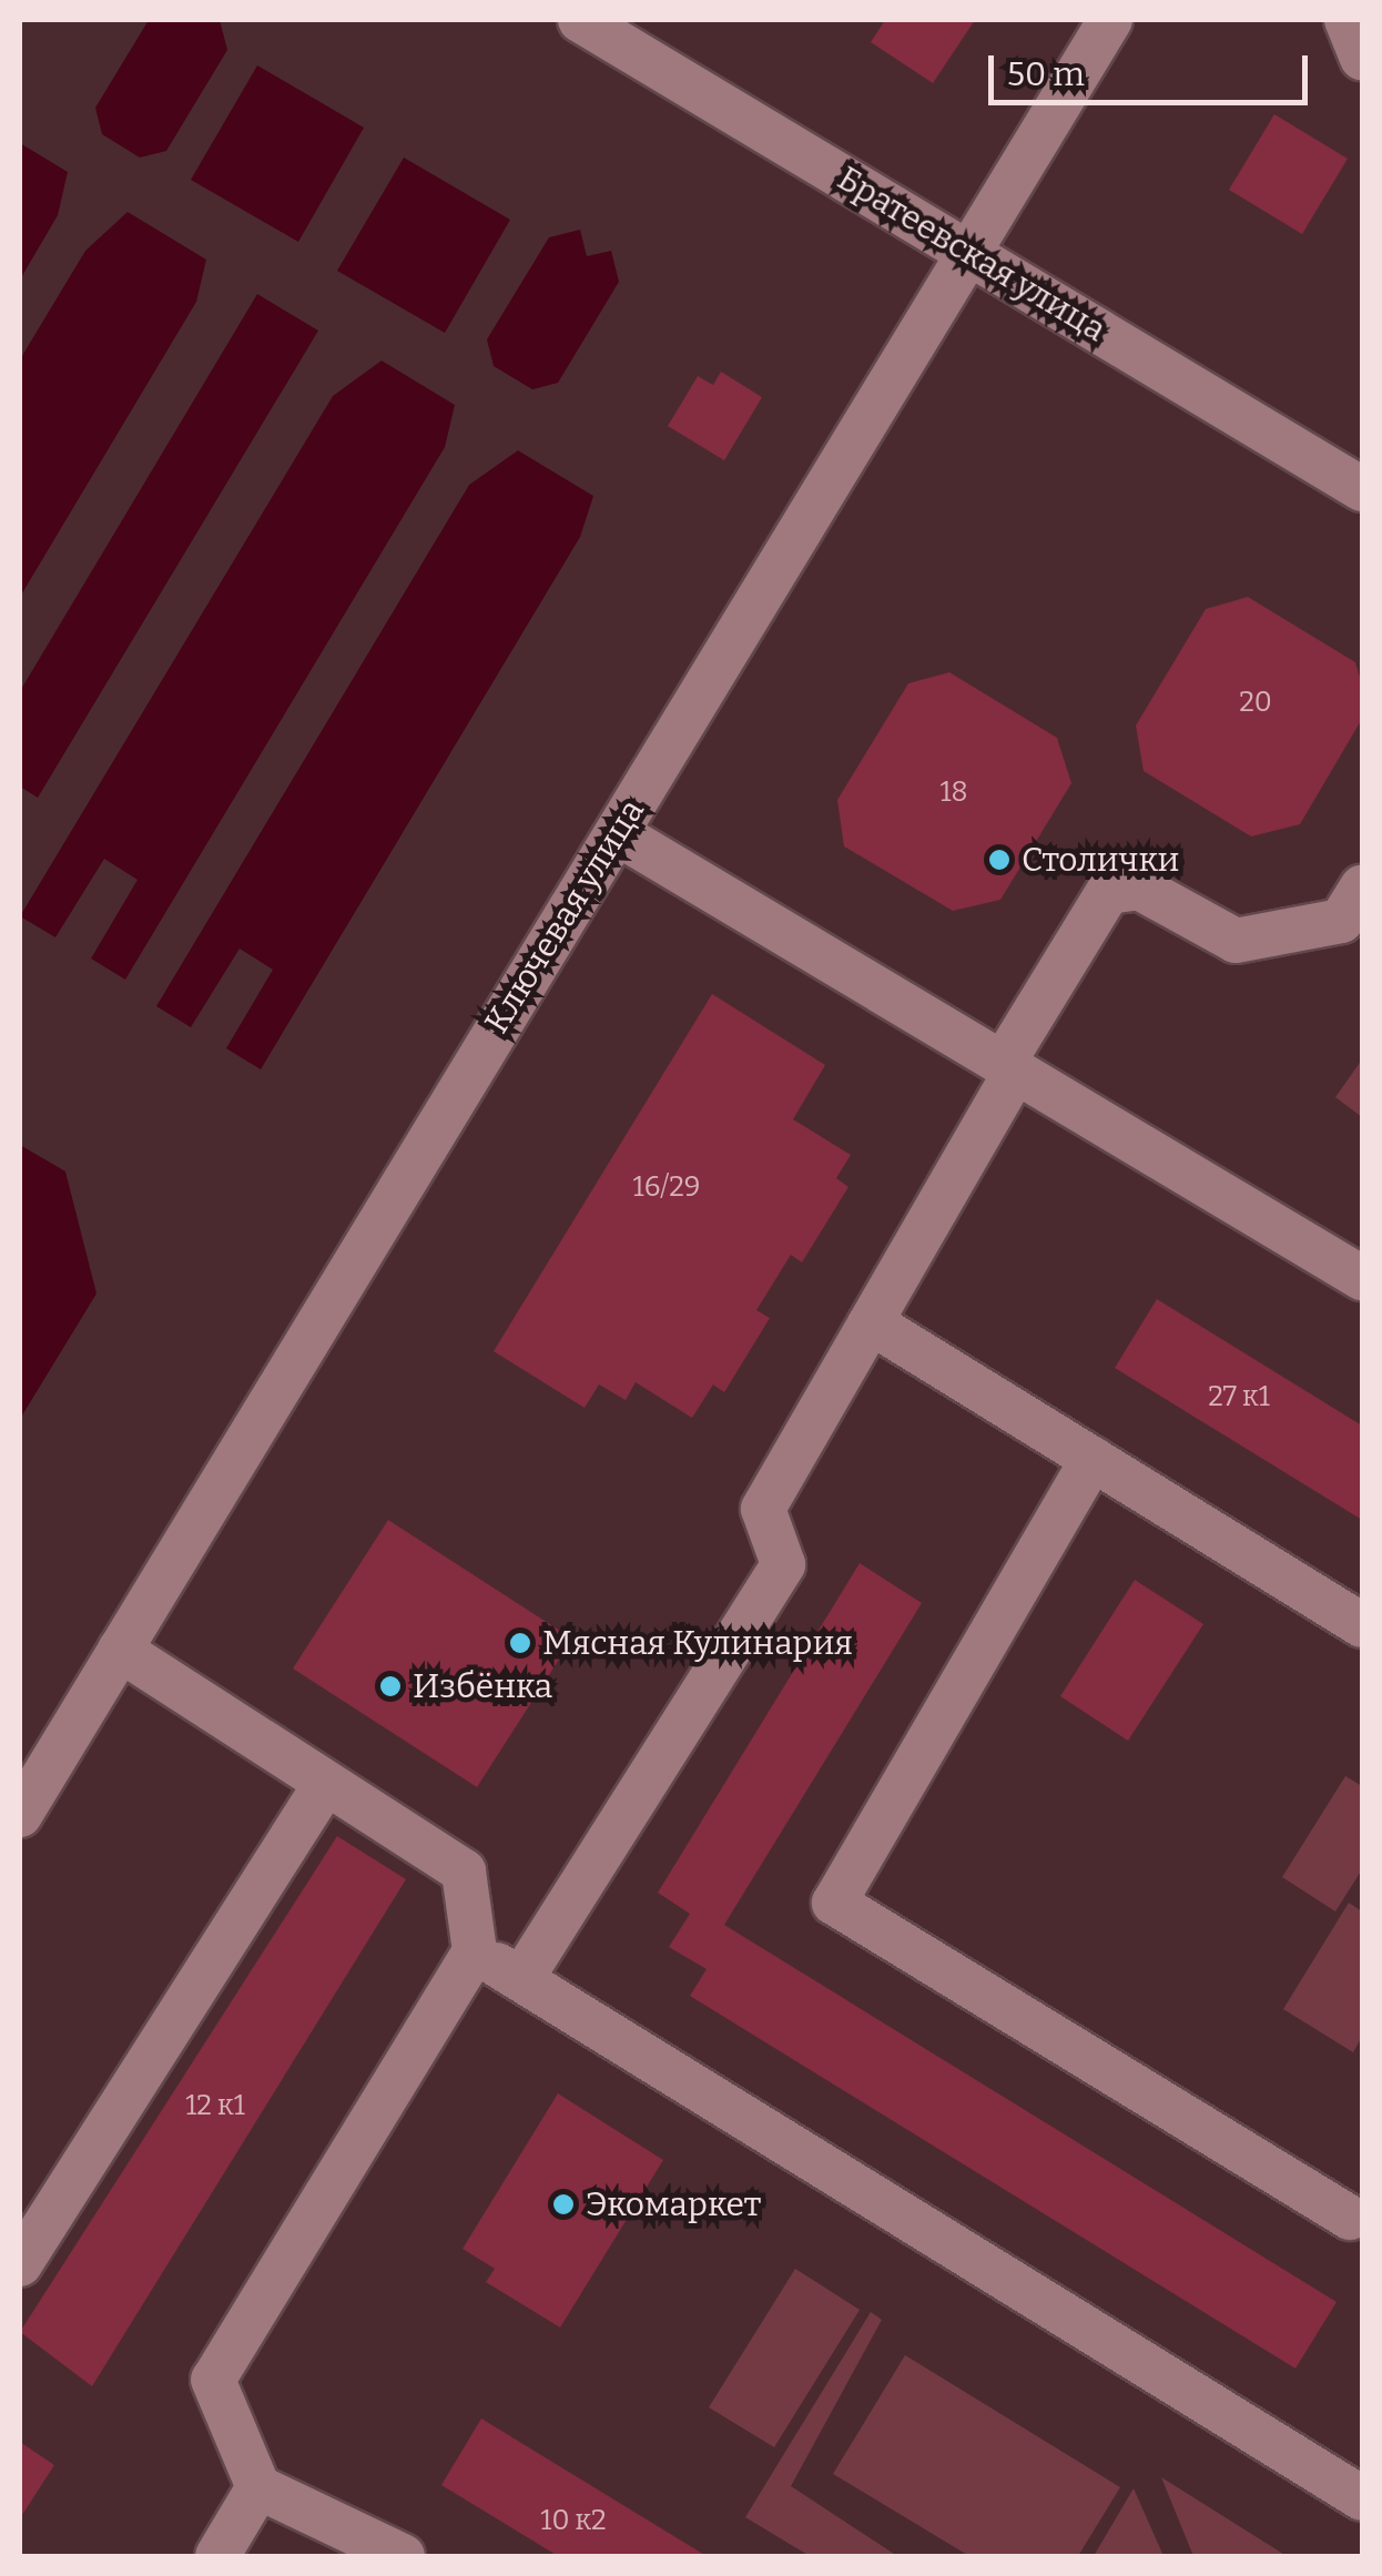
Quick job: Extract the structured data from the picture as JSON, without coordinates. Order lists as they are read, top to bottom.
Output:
{
  "streets": {
    "street": ["Братеевская улица", "Ключевая улица"]
  },
  "crossings": [
    ["Братеевская улица", "Ключевая улица"]
  ],
  "places": [
    "Столички",
    "Мясная Кулинария",
    "Избёнка",
    "Экомаркет"
  ],
  "house_numbers": [
    "20",
    "18",
    "16/29",
    "27 к1",
    "12 к1",
    "10 к2"
  ],
  "scale_bar": "50 m"
}
